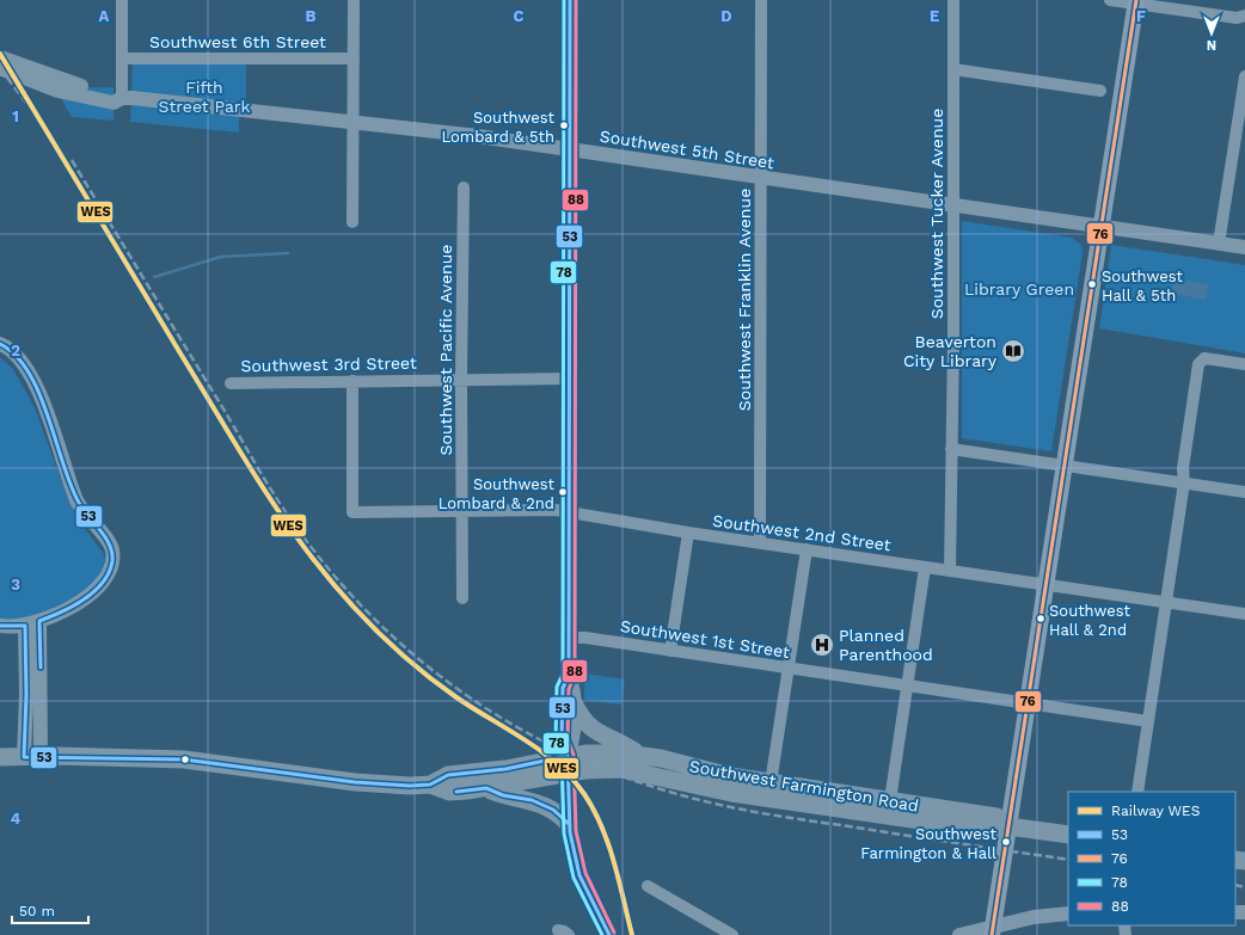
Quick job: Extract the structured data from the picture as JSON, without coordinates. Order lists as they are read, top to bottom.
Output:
{
  "streets": {
    "main road": ["Southwest Farmington Road"],
    "street": [
      "Southwest 6th Street",
      "Southwest 5th Street",
      "Southwest Tucker Avenue",
      "Southwest Franklin Avenue",
      "Southwest Pacific Avenue",
      "Southwest 3rd Street",
      "Southwest 2nd Street",
      "Southwest 1st Street"
    ]
  },
  "crossings": [
    ["Southwest 5th Street", "Southwest Tucker Avenue"],
    ["Southwest 5th Street", "Southwest Franklin Avenue"],
    ["Southwest Tucker Avenue", "Southwest 2nd Street"],
    ["Southwest Franklin Avenue", "Southwest 2nd Street"],
    ["Southwest Pacific Avenue", "Southwest 3rd Street"],
    ["Southwest Pacific Avenue", "Southwest 2nd Street"],
    ["Southwest 3rd Street", "Southwest 2nd Street"]
  ],
  "parks": ["Fifth Street Park", "Library Green"],
  "places": {
    "other": [
      "Southwest Lombard & 5th",
      "Southwest Hall & 5th",
      "Southwest Lombard & 2nd",
      "Southwest Hall & 2nd",
      "Southwest Farmington & Hall"
    ],
    "library": ["Beaverton City Library"],
    "hospital": ["Planned Parenthood"]
  },
  "lines": [
    "transit line 53",
    "transit line 76",
    "transit line 78",
    "transit line 88",
    "rail line WES"
  ],
  "legend": [
    "Railway WES",
    "53",
    "76",
    "78",
    "88"
  ],
  "scale_bar": "50 m",
  "north": "bottom",
  "grid": {
    "columns": [
      "A",
      "B",
      "C",
      "D",
      "E",
      "F"
    ],
    "rows": [
      "1",
      "2",
      "3",
      "4"
    ]
  }
}
